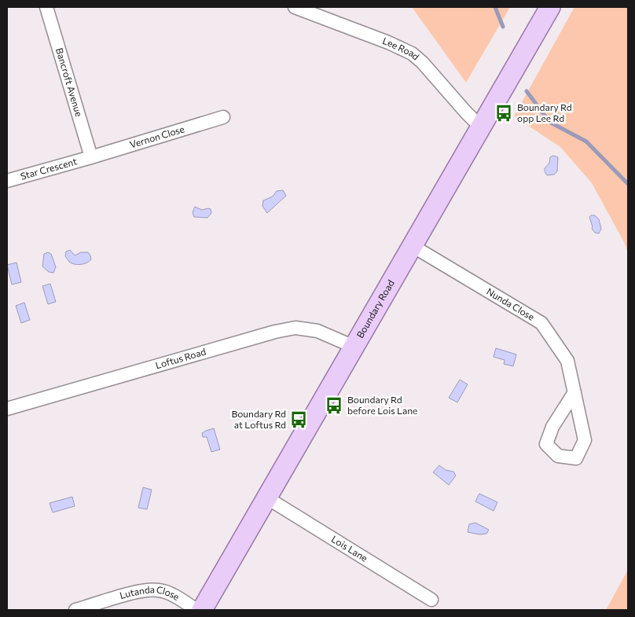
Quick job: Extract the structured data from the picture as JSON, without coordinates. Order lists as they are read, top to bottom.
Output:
{
  "streets": {
    "main road": ["Boundary Road"],
    "street": [
      "Lee Road",
      "Bancroft Avenue",
      "Vernon Close",
      "Star Crescent",
      "Nunda Close",
      "Loftus Road",
      "Lois Lane",
      "Lutanda Close"
    ]
  },
  "crossings": [
    ["Lee Road", "Boundary Road"],
    ["Bancroft Avenue", "Vernon Close"],
    ["Bancroft Avenue", "Star Crescent"],
    ["Vernon Close", "Star Crescent"],
    ["Nunda Close", "Boundary Road"],
    ["Boundary Road", "Loftus Road"],
    ["Boundary Road", "Lois Lane"]
  ],
  "places": {
    "bus stop": ["Boundary Rd opp Lee Rd", "Boundary Rd before Lois Lane", "Boundary Rd at Loftus Rd"]
  }
}
